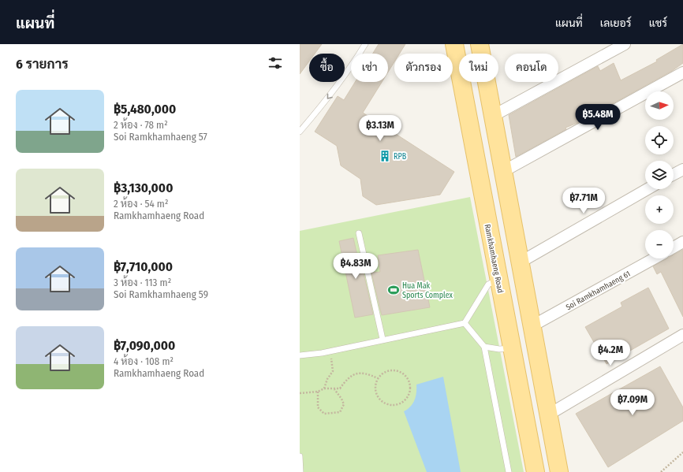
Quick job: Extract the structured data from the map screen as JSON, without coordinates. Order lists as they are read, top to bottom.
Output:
{
  "streets": {
    "main road": ["Ramkhamhaeng Road"],
    "street": ["Soi Ramkhamhaeng 61"]
  },
  "places": {
    "building": ["RPB"],
    "sports": ["Hua Mak Sports Complex"]
  },
  "north": "right",
  "page": {
    "header": "แผนที่",
    "nav": ["แผนที่", "เลเยอร์", "แชร์"],
    "heading": "6 รายการ",
    "chip": [
      "ซื้อ",
      "เช่า",
      "ตัวกรอง",
      "ใหม่",
      "คอนโด"
    ],
    "list": [
      {
        "name": "฿5,480,000",
        "note": "2 ห้อง · 78 m² · Soi Ramkhamhaeng 57"
      },
      {
        "name": "฿3,130,000",
        "note": "2 ห้อง · 54 m² · Ramkhamhaeng Road"
      },
      {
        "name": "฿7,710,000",
        "note": "3 ห้อง · 113 m² · Soi Ramkhamhaeng 59"
      },
      {
        "name": "฿7,090,000",
        "note": "4 ห้อง · 108 m² · Ramkhamhaeng Road"
      }
    ],
    "map_buttons": ["+", "−"],
    "price": [
      "฿5.48M",
      "฿3.13M",
      "฿7.71M",
      "฿4.83M",
      "฿4.2M",
      "฿7.09M"
    ]
  }
}
